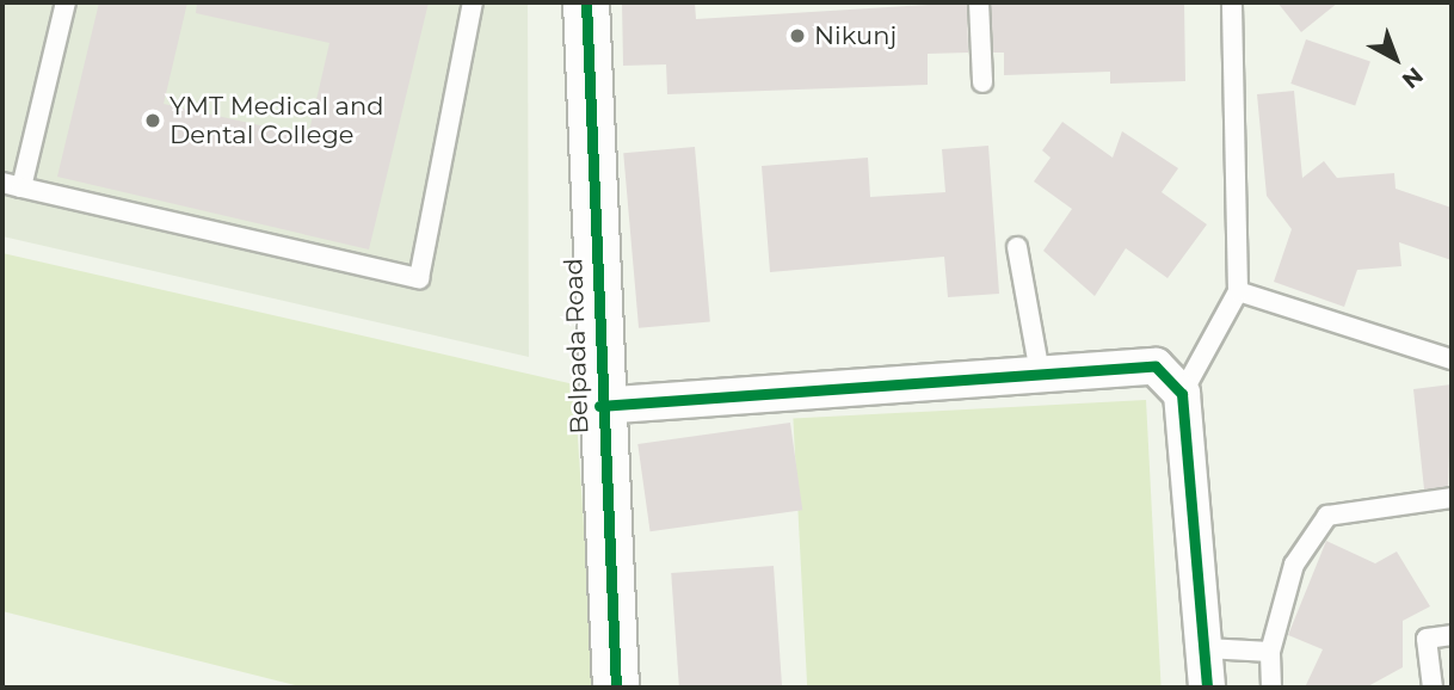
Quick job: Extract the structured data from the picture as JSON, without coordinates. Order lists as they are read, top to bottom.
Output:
{
  "streets": {
    "street": ["Belpada Road"]
  },
  "places": ["Nikunj", "YMT Medical and Dental College"],
  "north": "bottom right"
}
